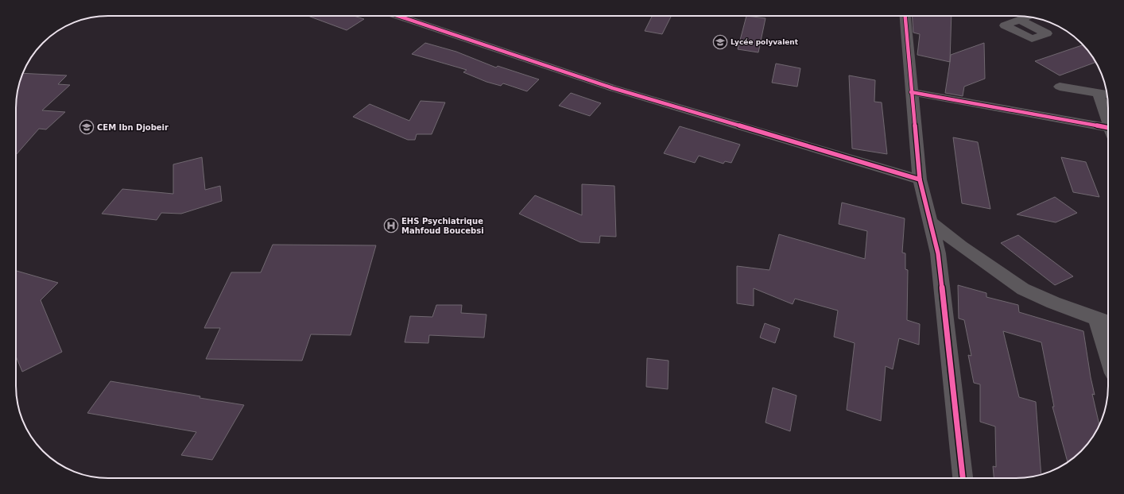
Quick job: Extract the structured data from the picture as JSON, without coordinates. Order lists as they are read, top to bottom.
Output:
{
  "places": {
    "school or university": ["Lycée polyvalent", "CEM Ibn Djobeir"],
    "hospital": ["EHS Psychiatrique Mahfoud Boucebsi"]
  }
}
